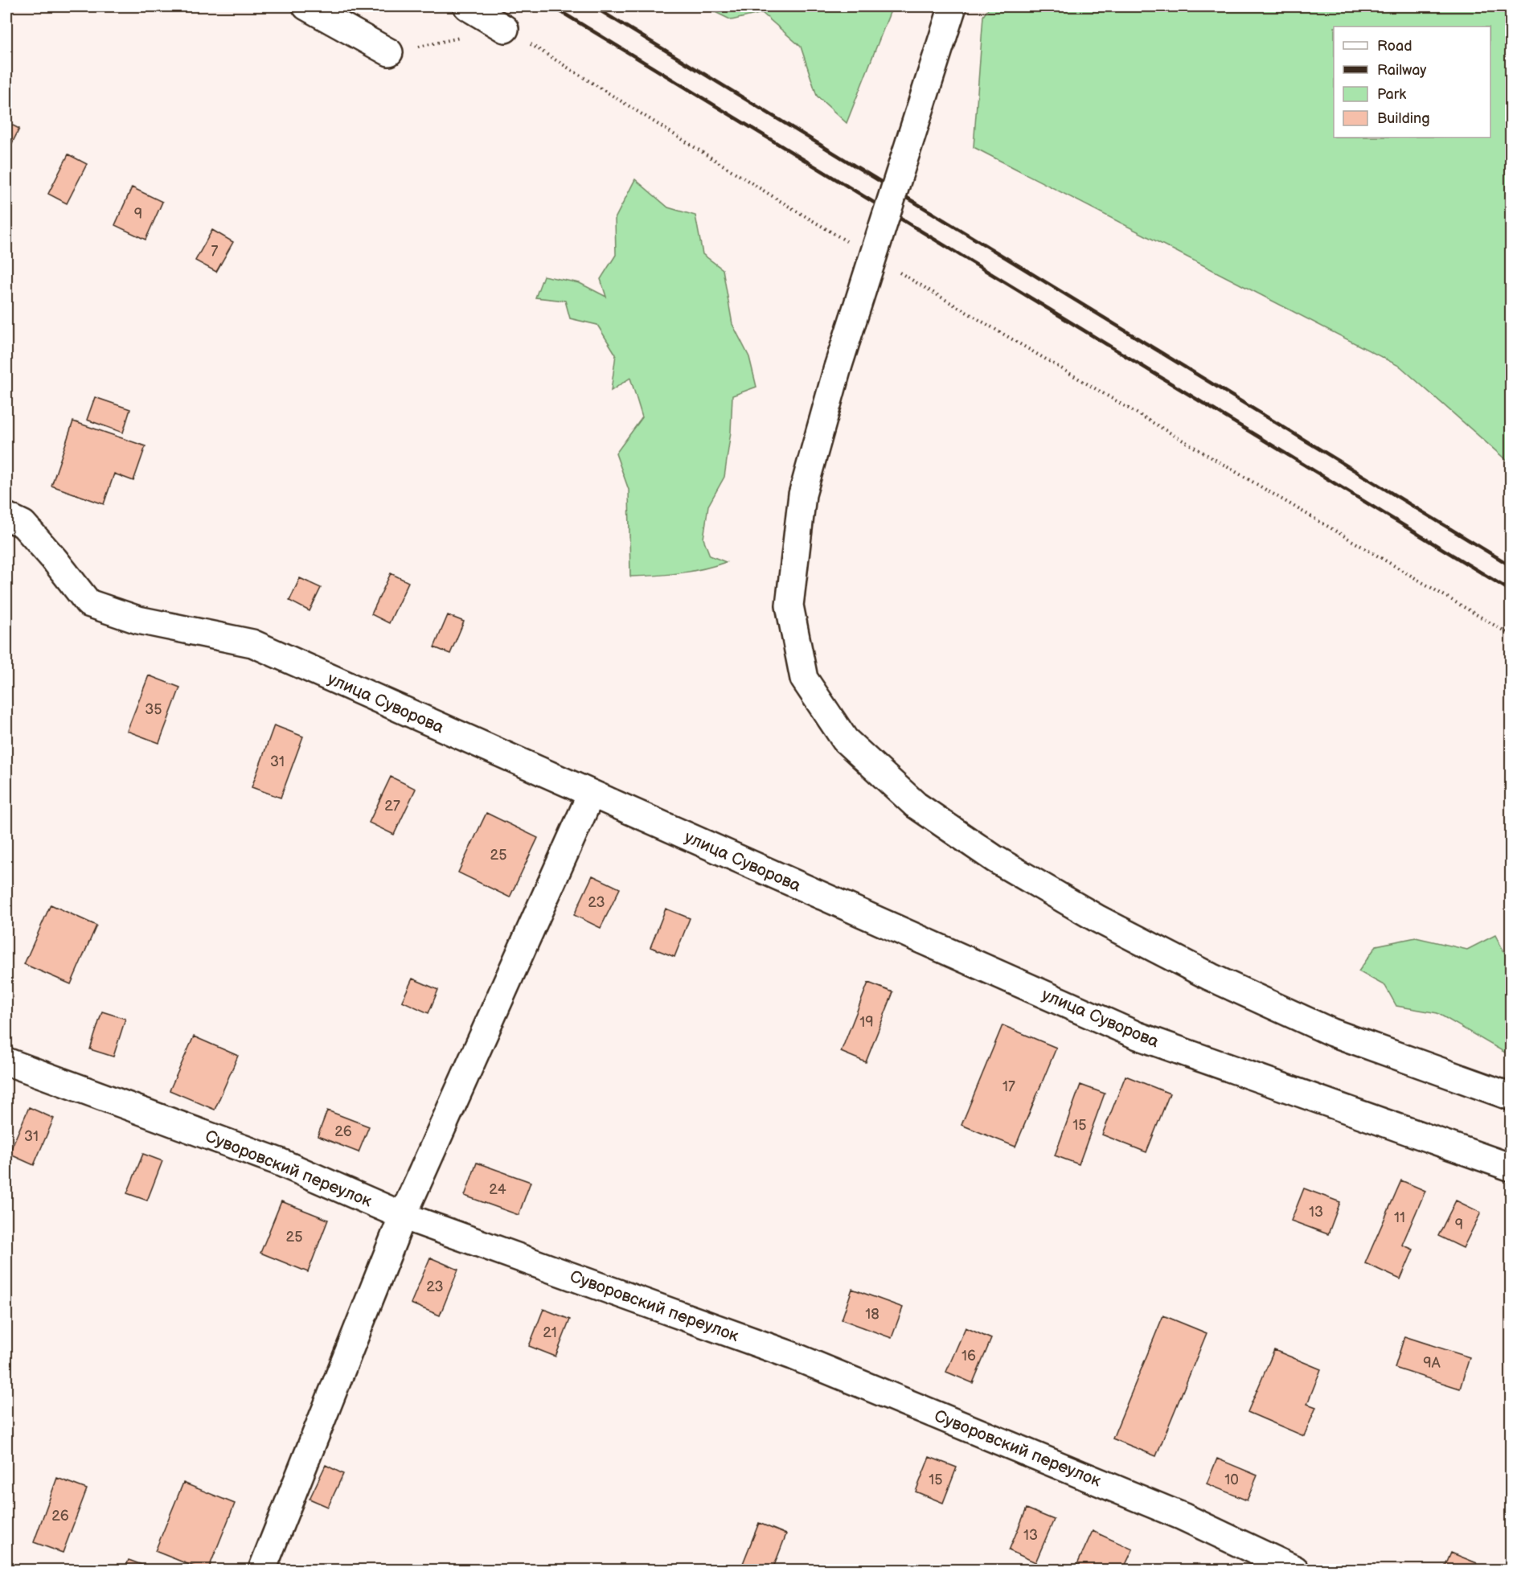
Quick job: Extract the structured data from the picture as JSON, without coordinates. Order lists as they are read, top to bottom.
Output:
{
  "streets": {
    "street": ["улица Суворова", "Суворовский переулок"]
  },
  "house_numbers": [
    "9",
    "7",
    "35",
    "31",
    "27",
    "25",
    "23",
    "19",
    "17",
    "15",
    "26",
    "31",
    "24",
    "13",
    "11",
    "9",
    "25",
    "23",
    "18",
    "21",
    "16",
    "9А",
    "15",
    "10",
    "26",
    "13"
  ],
  "legend": [
    "Road",
    "Railway",
    "Park",
    "Building"
  ]
}
